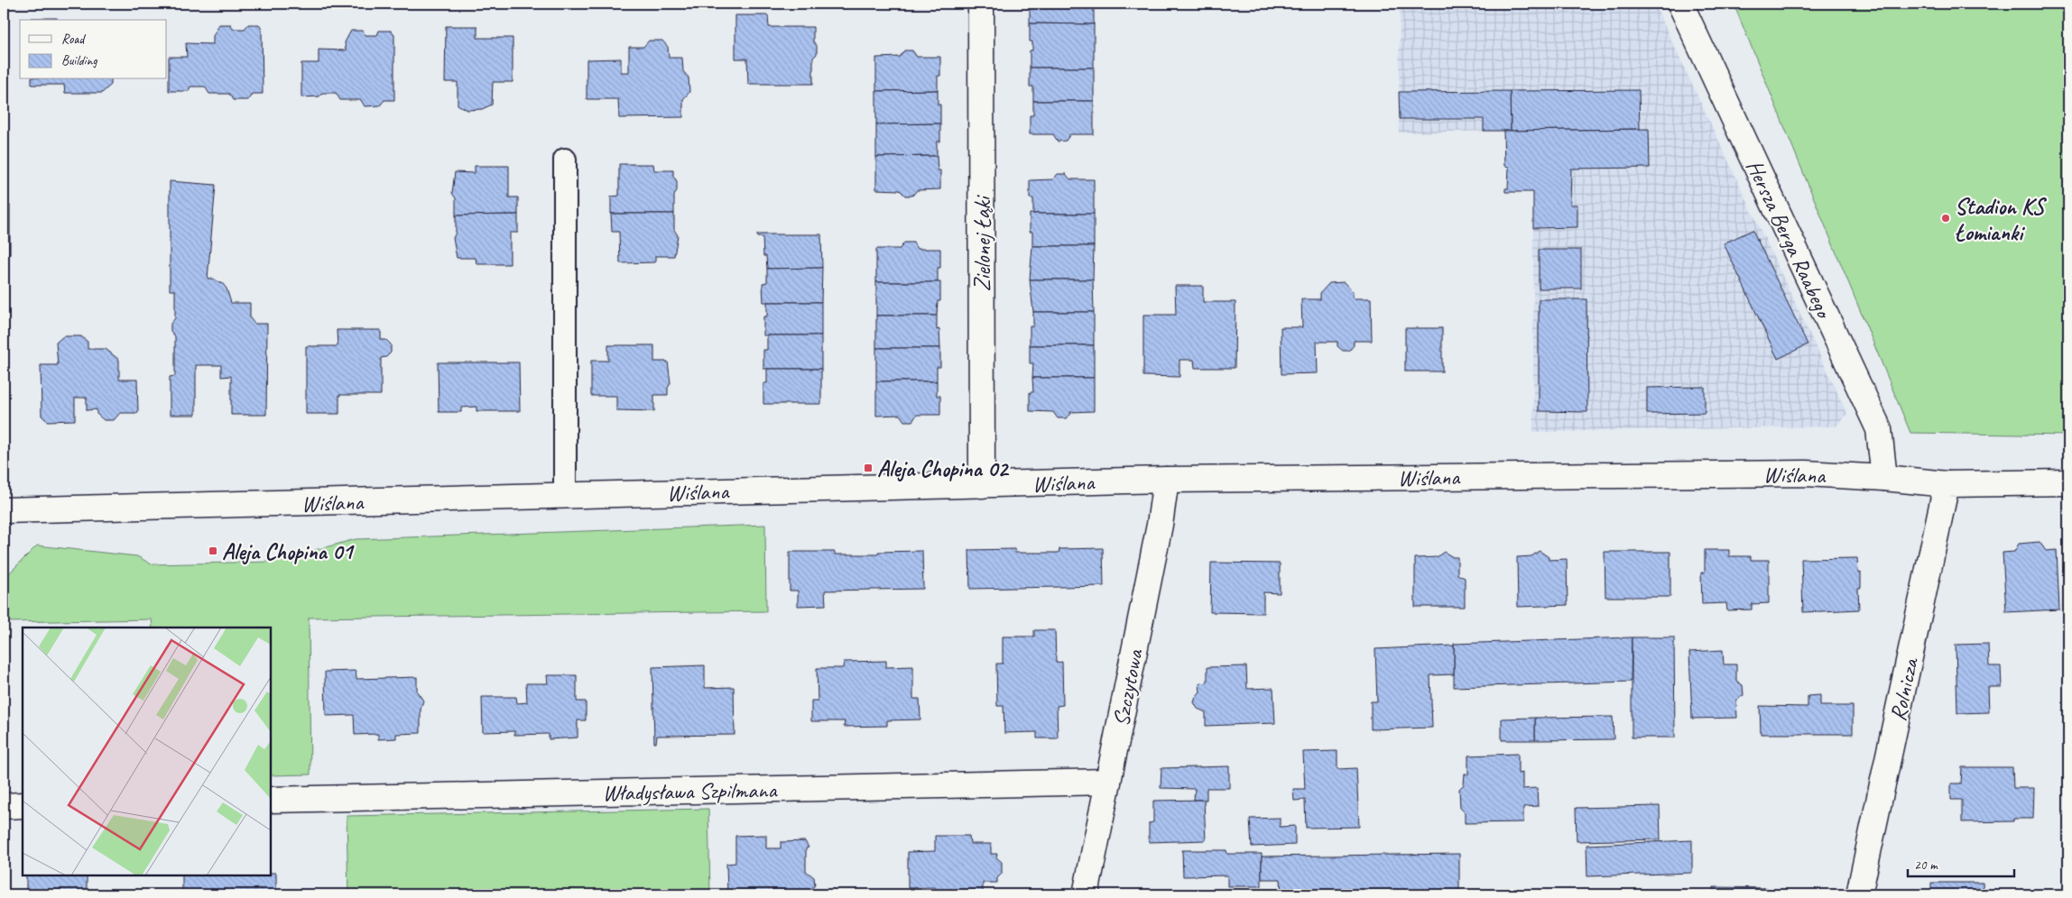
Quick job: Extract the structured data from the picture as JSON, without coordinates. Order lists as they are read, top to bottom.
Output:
{
  "streets": {
    "street": [
      "Hersza Berga Raabego",
      "Zielonej Łąki",
      "Wiślana",
      "Szczytowa",
      "Rolnicza",
      "Władysława Szpilmana"
    ]
  },
  "crossings": [
    ["Hersza Berga Raabego", "Wiślana"],
    ["Zielonej Łąki", "Wiślana"],
    ["Wiślana", "Szczytowa"],
    ["Wiślana", "Rolnicza"],
    ["Szczytowa", "Władysława Szpilmana"]
  ],
  "places": {
    "other": ["Stadion KS Łomianki"],
    "transit": ["Aleja Chopina 02", "Aleja Chopina 01"]
  },
  "legend": ["Road", "Building"],
  "scale_bar": "20 m"
}
